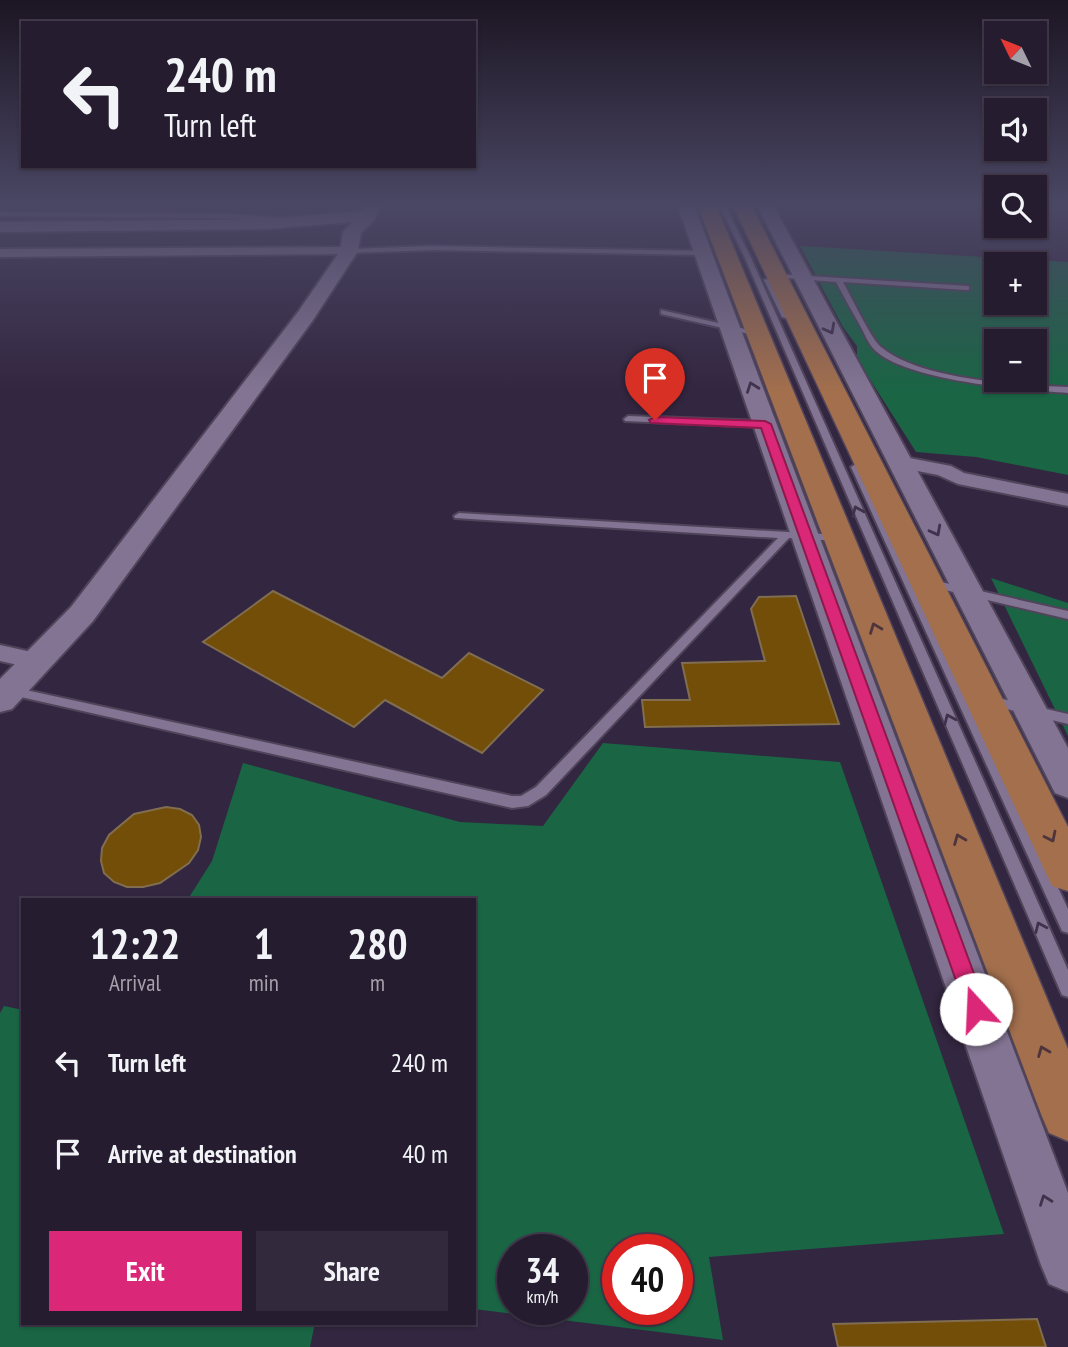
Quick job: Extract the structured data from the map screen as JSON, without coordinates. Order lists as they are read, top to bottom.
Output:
{
  "north": "top left",
  "page": {
    "map_buttons": ["+", "−"],
    "turn": ["240 m", "Turn left"],
    "eta": [
      "12:22",
      "Arrival",
      "1",
      "min",
      "280",
      "m"
    ],
    "list": [
      {
        "name": "Turn left",
        "value": "240 m"
      },
      {
        "name": "Arrive at destination",
        "value": "40 m"
      }
    ],
    "buttons": ["Exit", "Share"],
    "speed": "34 km/h",
    "limit": "40"
  }
}
